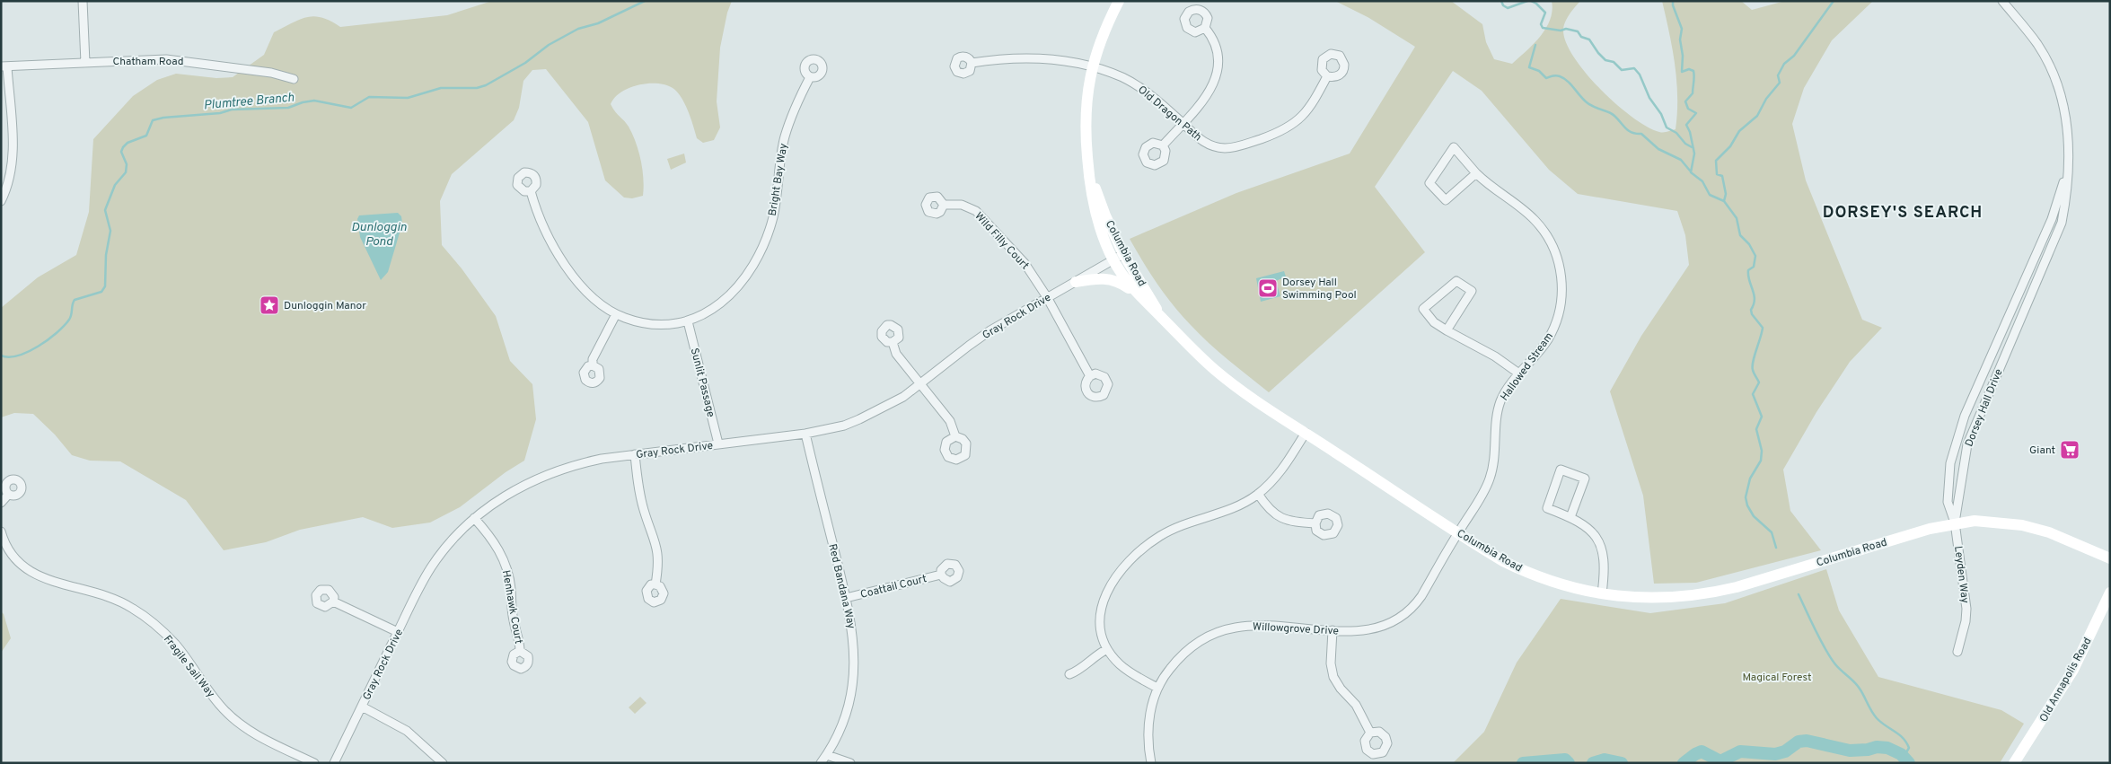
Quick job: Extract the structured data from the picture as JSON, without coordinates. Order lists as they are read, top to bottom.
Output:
{
  "streets": {
    "street": [
      "Chatham Road",
      "Old Dragon Path",
      "Bright Bay Way",
      "Wild Filly Court",
      "Columbia Road",
      "Gray Rock Drive",
      "Hallowed Stream",
      "Sunlit Passage",
      "Dorsey Hall Drive",
      "Leyden Way",
      "Red Bandana Way",
      "Coattail Court",
      "Henhawk Court",
      "Willowgrove Drive",
      "Fragile Sail Way",
      "Old Annapolis Road"
    ]
  },
  "crossings": [
    ["Old Dragon Path", "Columbia Road"],
    ["Bright Bay Way", "Sunlit Passage"],
    ["Wild Filly Court", "Gray Rock Drive"],
    ["Columbia Road", "Gray Rock Drive"],
    ["Columbia Road", "Hallowed Stream"],
    ["Columbia Road", "Dorsey Hall Drive"],
    ["Columbia Road", "Leyden Way"],
    ["Columbia Road", "Willowgrove Drive"],
    ["Gray Rock Drive", "Sunlit Passage"],
    ["Gray Rock Drive", "Red Bandana Way"],
    ["Gray Rock Drive", "Henhawk Court"],
    ["Hallowed Stream", "Willowgrove Drive"],
    ["Dorsey Hall Drive", "Leyden Way"],
    ["Red Bandana Way", "Coattail Court"]
  ],
  "districts": ["DORSEY'S SEARCH"],
  "water": ["Plumtree Branch", "Dunloggin Pond"],
  "parks": ["Magical Forest"],
  "places": {
    "sports": ["Dorsey Hall Swimming Pool"],
    "place": ["Dunloggin Manor"],
    "supermarket": ["Giant"]
  }
}
